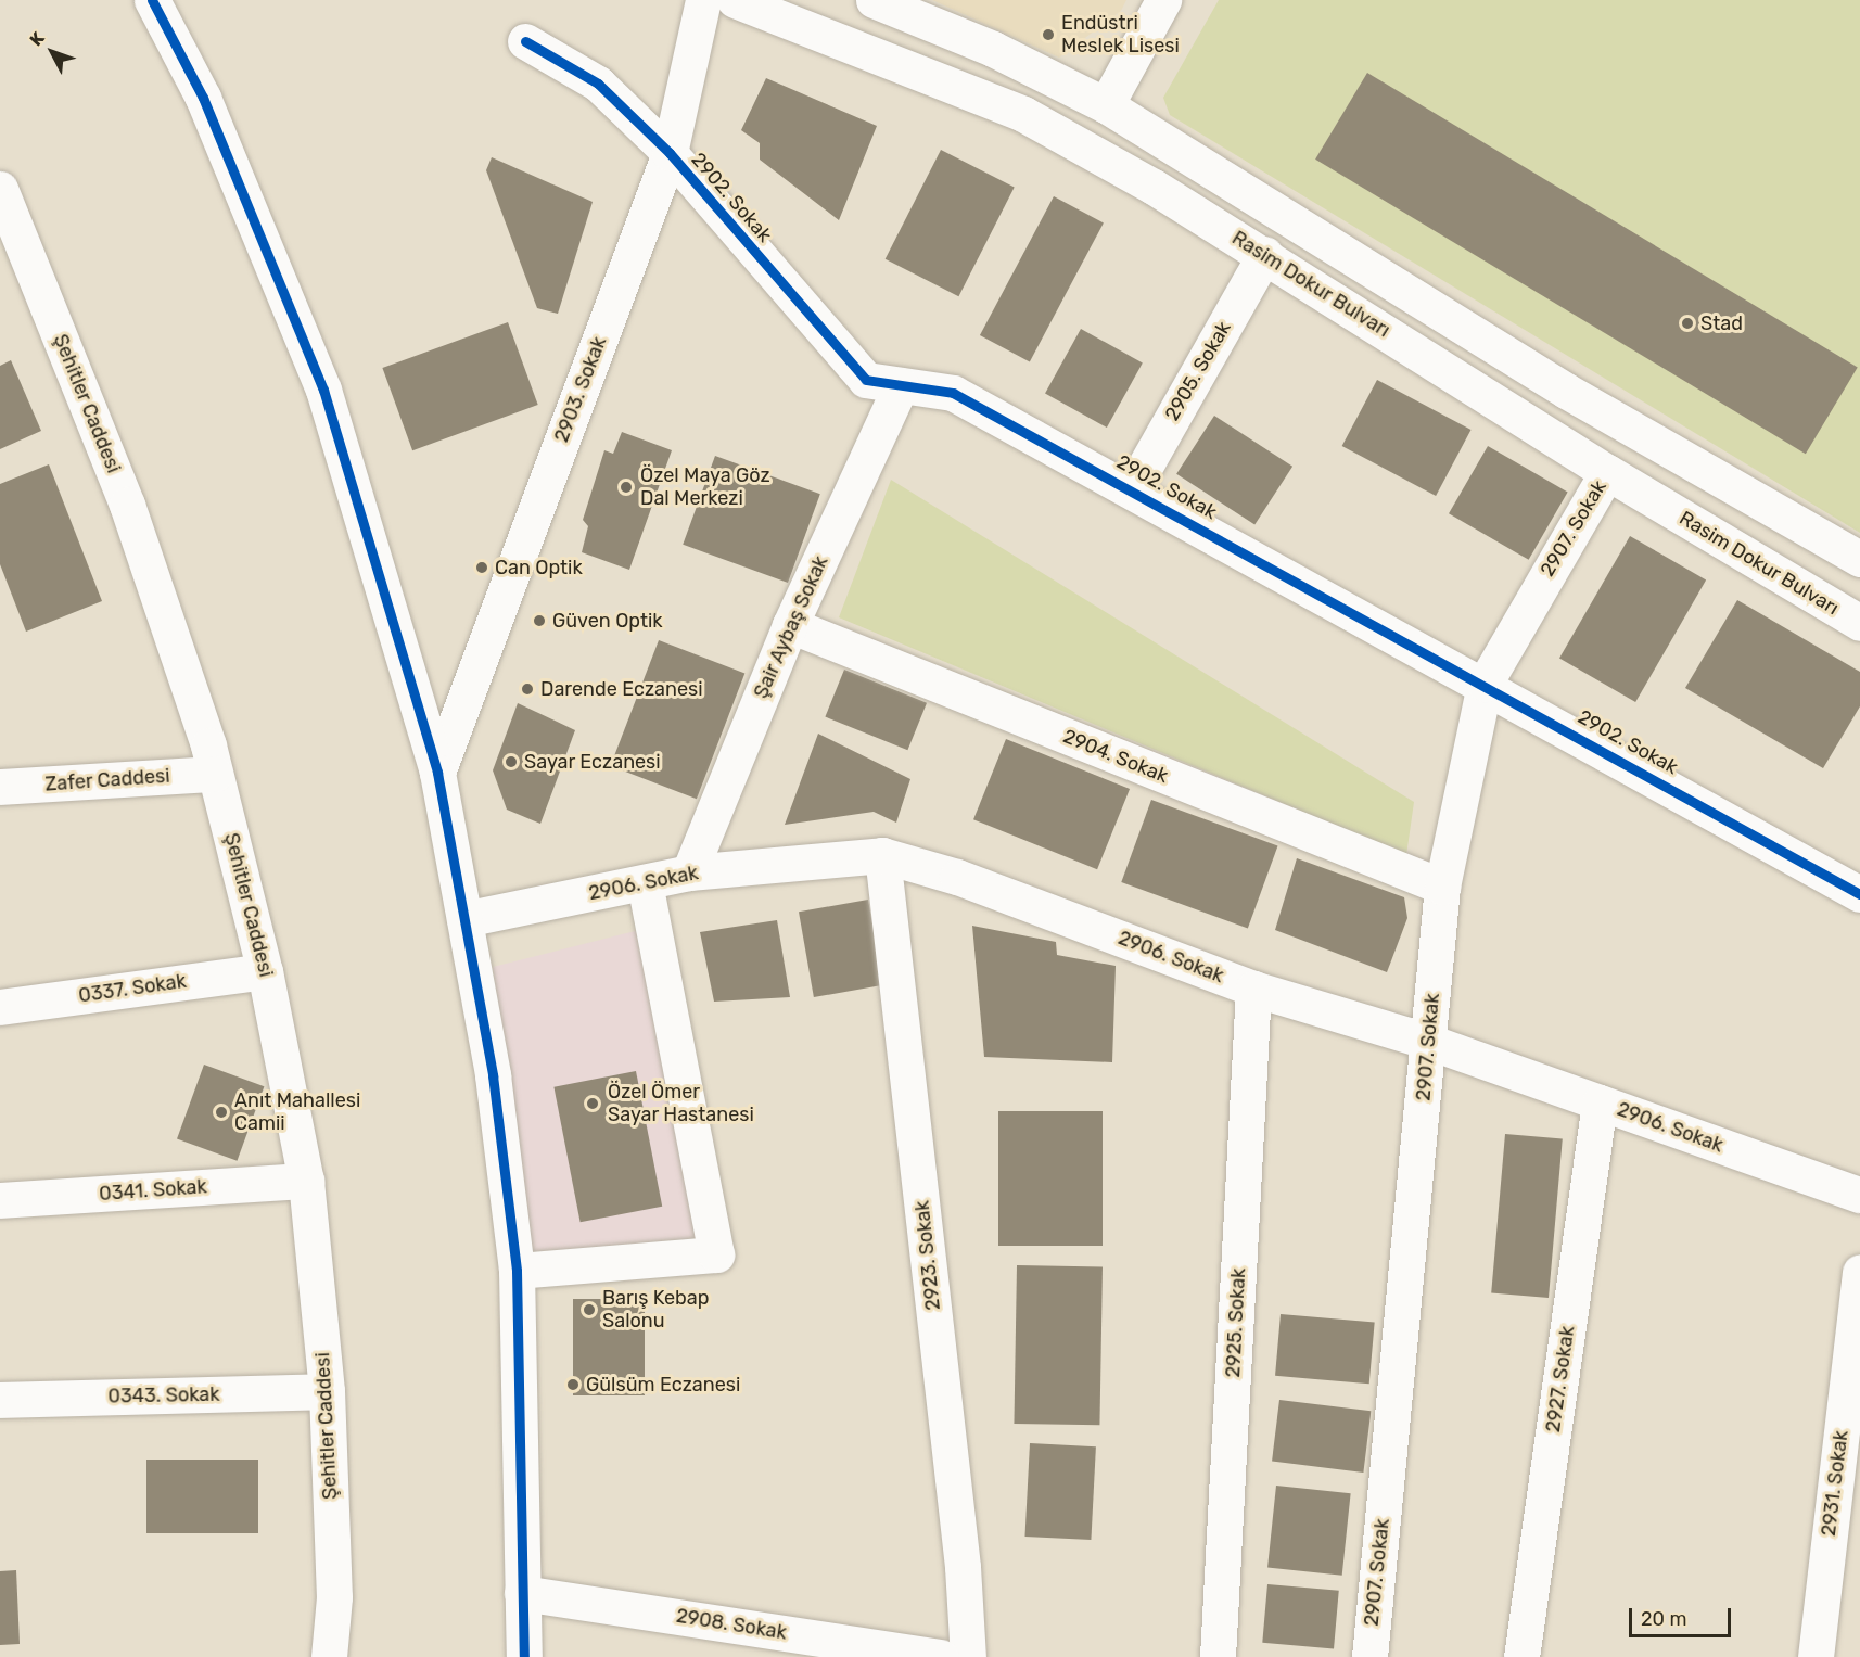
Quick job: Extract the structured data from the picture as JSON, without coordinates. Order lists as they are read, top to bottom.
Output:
{
  "streets": {
    "street": [
      "2902. Sokak",
      "Rasim Dokur Bulvarı",
      "2905. Sokak",
      "2903. Sokak",
      "Şehitler Caddesi",
      "2907. Sokak",
      "Şair Aybaş Sokak",
      "2904. Sokak",
      "Zafer Caddesi",
      "2906. Sokak",
      "0337. Sokak",
      "0341. Sokak",
      "2923. Sokak",
      "2925. Sokak",
      "2927. Sokak",
      "0343. Sokak",
      "2931. Sokak",
      "2908. Sokak"
    ]
  },
  "crossings": [
    ["2902. Sokak", "2905. Sokak"],
    ["2902. Sokak", "2903. Sokak"],
    ["2902. Sokak", "2907. Sokak"],
    ["2902. Sokak", "Şair Aybaş Sokak"],
    ["Rasim Dokur Bulvarı", "2905. Sokak"],
    ["Rasim Dokur Bulvarı", "2907. Sokak"],
    ["Şehitler Caddesi", "Zafer Caddesi"],
    ["Şehitler Caddesi", "0337. Sokak"],
    ["Şehitler Caddesi", "0341. Sokak"],
    ["Şehitler Caddesi", "0343. Sokak"],
    ["2907. Sokak", "2904. Sokak"],
    ["2907. Sokak", "2906. Sokak"],
    ["Şair Aybaş Sokak", "2904. Sokak"],
    ["Şair Aybaş Sokak", "2906. Sokak"],
    ["2906. Sokak", "2923. Sokak"],
    ["2906. Sokak", "2925. Sokak"],
    ["2906. Sokak", "2927. Sokak"]
  ],
  "places": [
    "Endüstri Meslek Lisesi",
    "Stad",
    "Özel Maya Göz Dal Merkezi",
    "Can Optik",
    "Güven Optik",
    "Darende Eczanesi",
    "Sayar Eczanesi",
    "Özel Ömer Sayar Hastanesi",
    "Anıt Mahallesi Camii",
    "Barış Kebap Salonu",
    "Gülsüm Eczanesi"
  ],
  "scale_bar": "20 m",
  "north": "top left"
}
